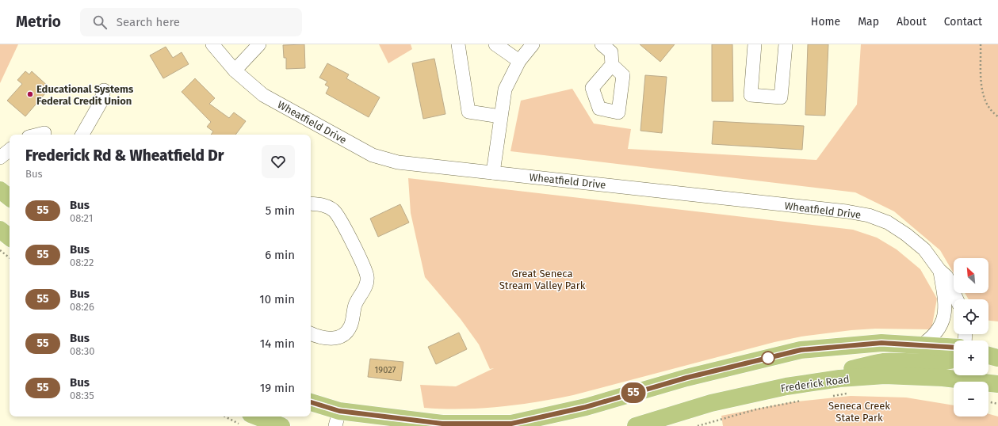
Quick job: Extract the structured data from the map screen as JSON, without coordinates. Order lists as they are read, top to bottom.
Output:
{
  "streets": {
    "main road": ["Frederick Road"],
    "street": ["Wheatfield Drive"]
  },
  "parks": ["Great Seneca Stream Valley Park", "Seneca Creek State Park"],
  "places": ["Educational Systems Federal Credit Union"],
  "lines": ["bus line 55"],
  "house_numbers": ["19027"],
  "north": "top left",
  "page": {
    "header": "Metrio",
    "search": "Search here",
    "nav": [
      "Home",
      "Map",
      "About",
      "Contact"
    ],
    "on_map": "55",
    "heading": ["Frederick Rd & Wheatfield Dr", "Bus"],
    "list": [
      {
        "mark": "55",
        "name": "Bus",
        "note": "08:21",
        "value": "5 min"
      },
      {
        "mark": "55",
        "name": "Bus",
        "note": "08:22",
        "value": "6 min"
      },
      {
        "mark": "55",
        "name": "Bus",
        "note": "08:26",
        "value": "10 min"
      },
      {
        "mark": "55",
        "name": "Bus",
        "note": "08:30",
        "value": "14 min"
      },
      {
        "mark": "55",
        "name": "Bus",
        "note": "08:35",
        "value": "19 min"
      }
    ],
    "map_buttons": ["+", "−"]
  }
}
